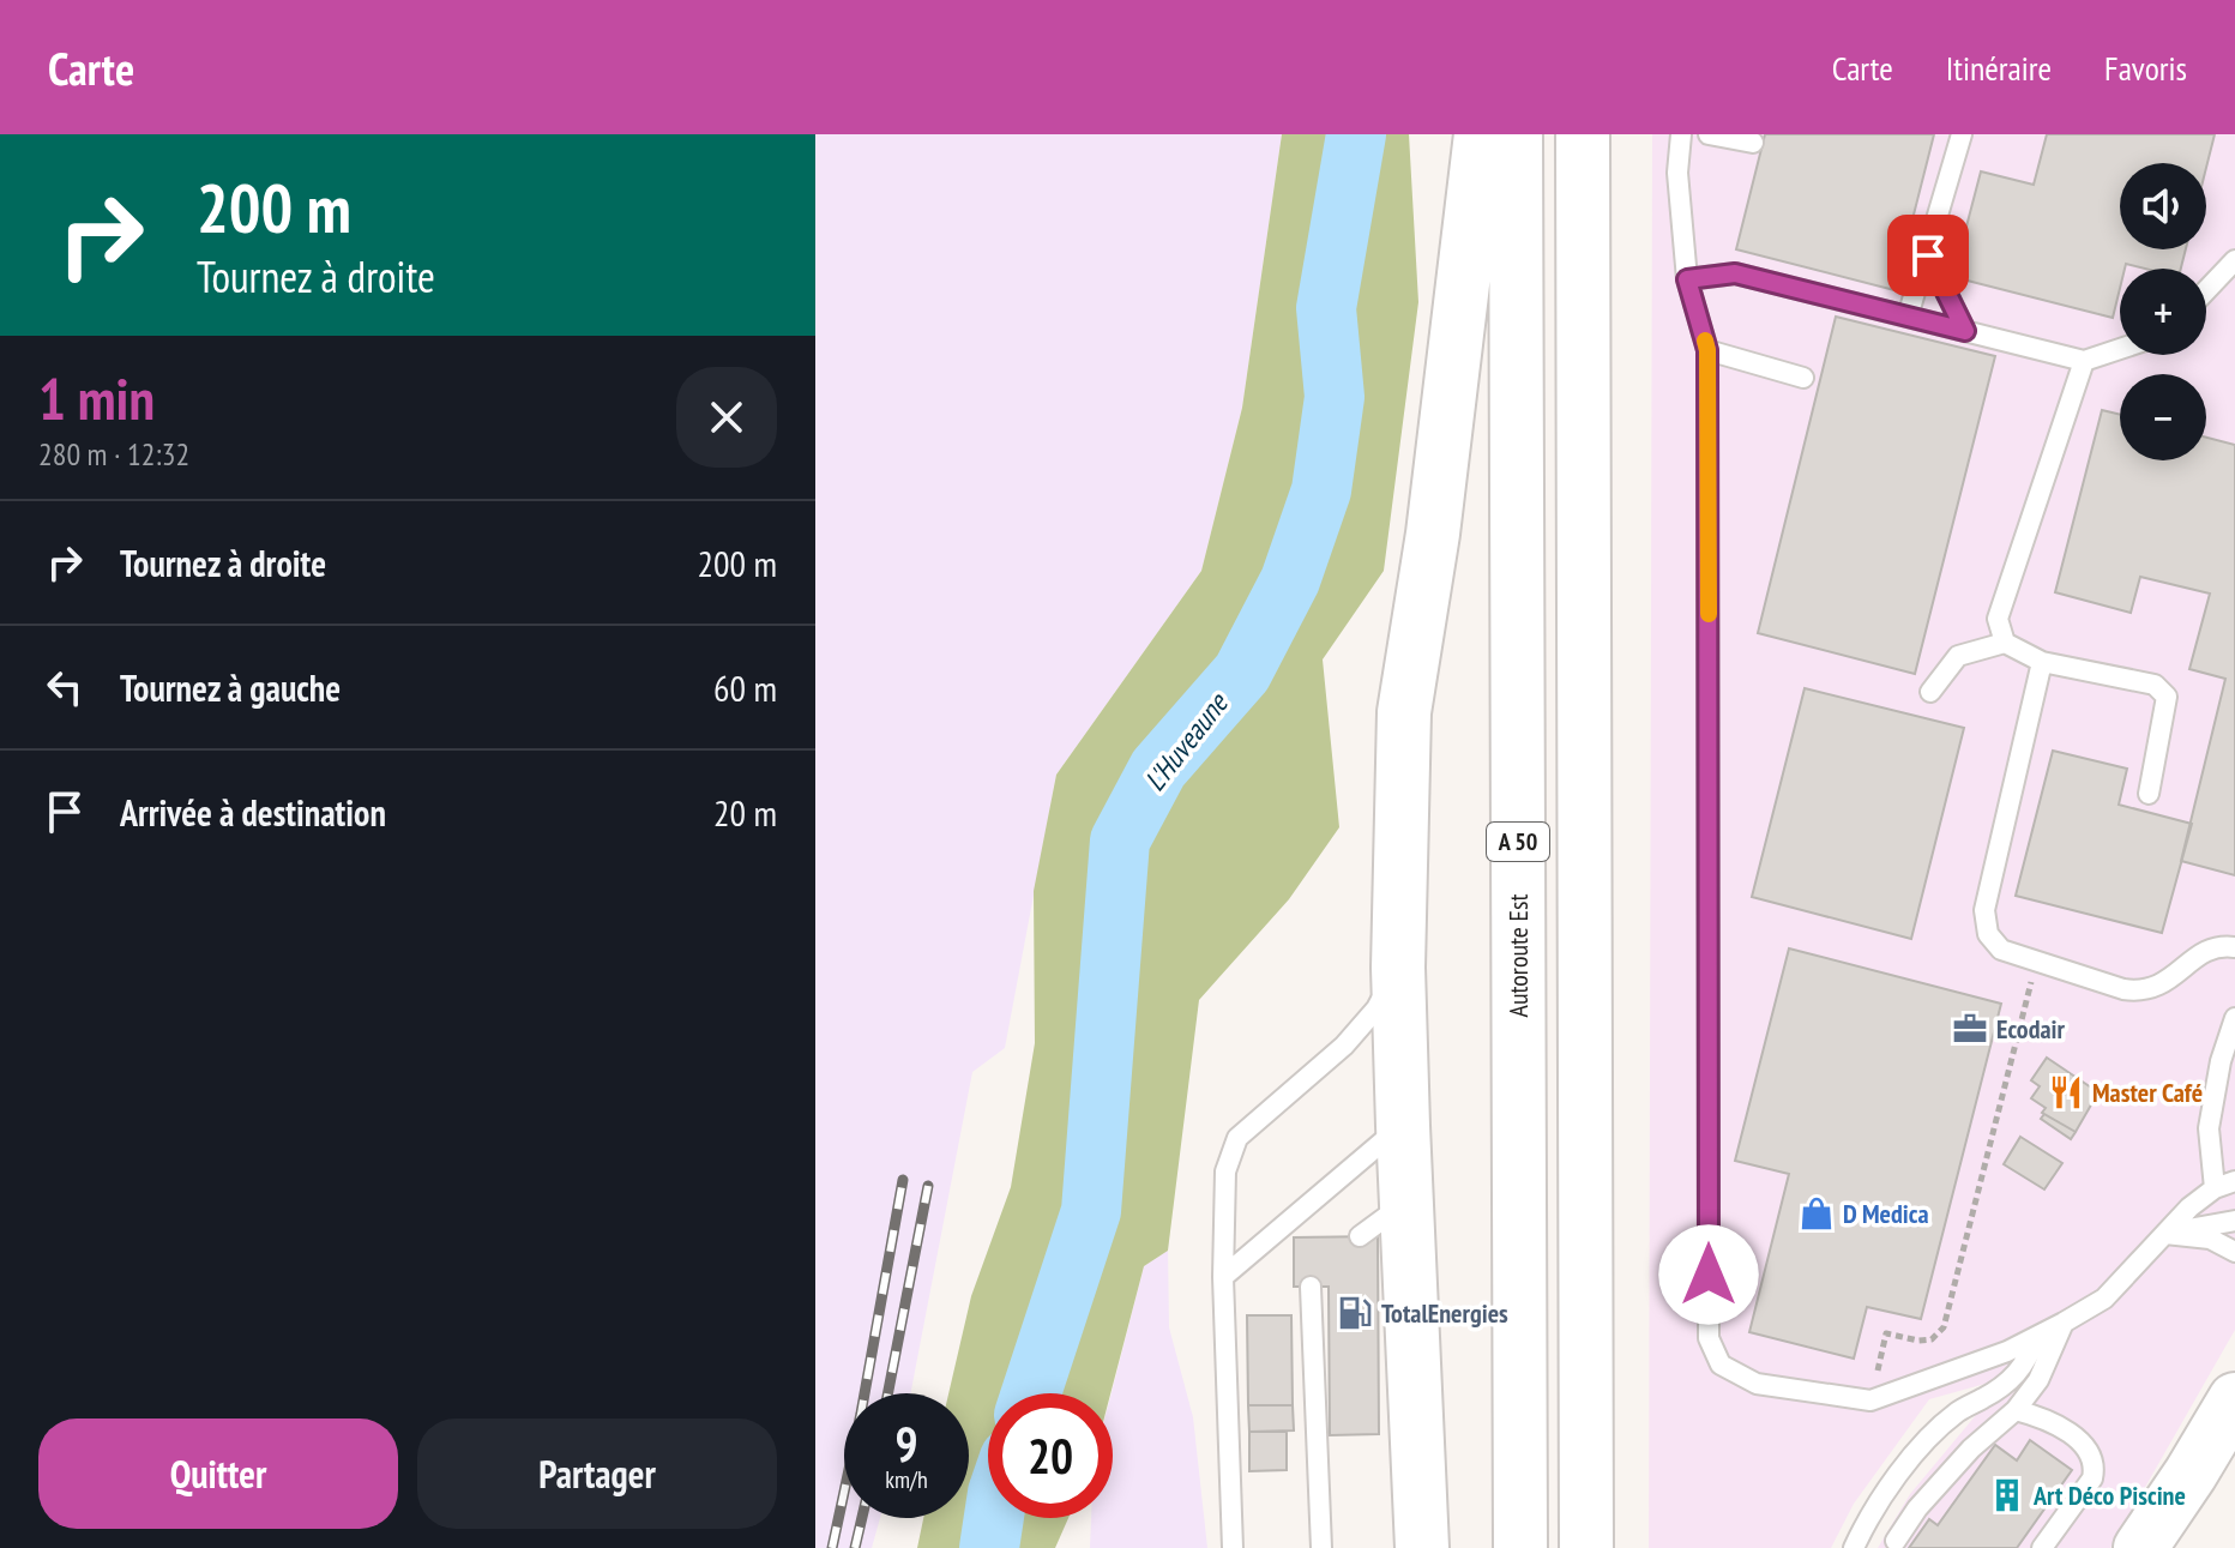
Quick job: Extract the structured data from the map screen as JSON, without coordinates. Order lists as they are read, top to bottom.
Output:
{
  "streets": {
    "main road": ["A 50", "Autoroute Est"]
  },
  "water": ["L'Huveaune"],
  "places": {
    "office": ["Ecodair"],
    "restaurant": ["Master Café"],
    "shop": ["D Medica"],
    "fuel station": ["TotalEnergies"],
    "building": ["Art Déco Piscine"]
  },
  "page": {
    "header": "Carte",
    "nav": ["Carte", "Itinéraire", "Favoris"],
    "turn": ["200 m", "Tournez à droite"],
    "map_buttons": ["+", "−"],
    "heading": ["1 min", "280 m · 12:32"],
    "list": [
      {
        "name": "Tournez à droite",
        "value": "200 m"
      },
      {
        "name": "Tournez à gauche",
        "value": "60 m"
      },
      {
        "name": "Arrivée à destination",
        "value": "20 m"
      }
    ],
    "speed": "9 km/h",
    "limit": "20",
    "buttons": ["Quitter", "Partager"]
  }
}
